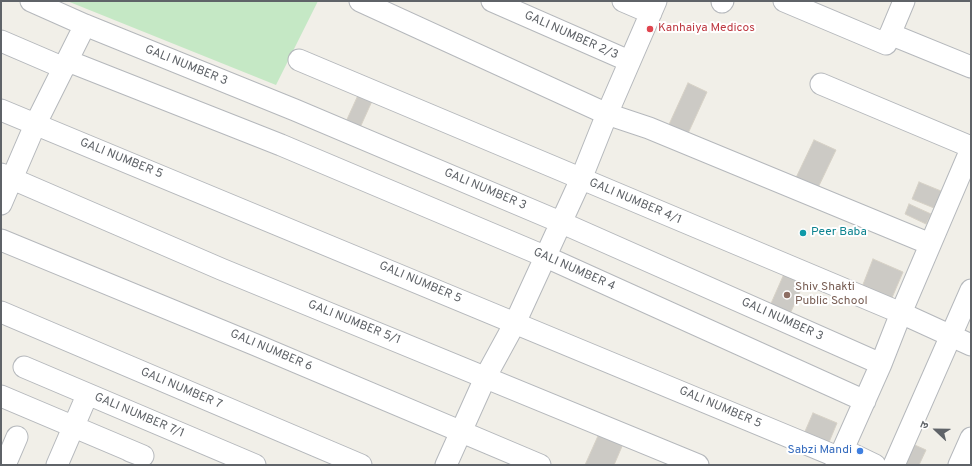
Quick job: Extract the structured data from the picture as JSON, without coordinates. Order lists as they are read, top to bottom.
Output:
{
  "streets": {
    "street": [
      "GALI NUMBER 2/3",
      "GALI NUMBER 3",
      "GALI NUMBER 5",
      "GALI NUMBER 4/1",
      "GALI NUMBER 4",
      "GALI NUMBER 5/1",
      "GALI NUMBER 6",
      "GALI NUMBER 7",
      "GALI NUMBER 7/1"
    ]
  },
  "places": [
    "Kanhaiya Medicos",
    "Peer Baba",
    "Shiv Shakti Public School",
    "Sabzi Mandi"
  ],
  "north": "left"
}
